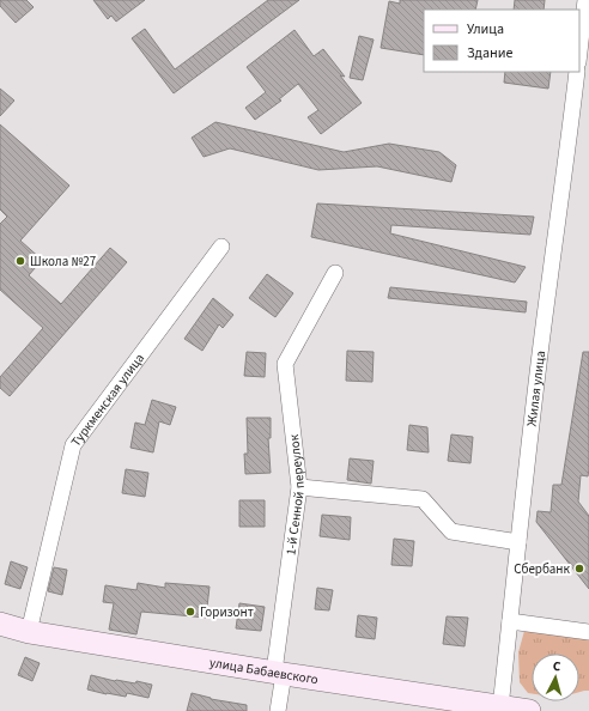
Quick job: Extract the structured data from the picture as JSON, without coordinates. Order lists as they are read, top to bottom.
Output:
{
  "streets": {
    "main road": ["улица Бабаевского"],
    "street": ["Жилая улица", "Туркменская улица", "1-й Сенной переулок"]
  },
  "crossings": [
    ["Жилая улица", "улица Бабаевского"],
    ["Туркменская улица", "улица Бабаевского"],
    ["1-й Сенной переулок", "улица Бабаевского"]
  ],
  "places": ["Школа №27", "Сбербанк", "Горизонт"],
  "legend": ["Улица", "Здание"],
  "north": "top"
}
